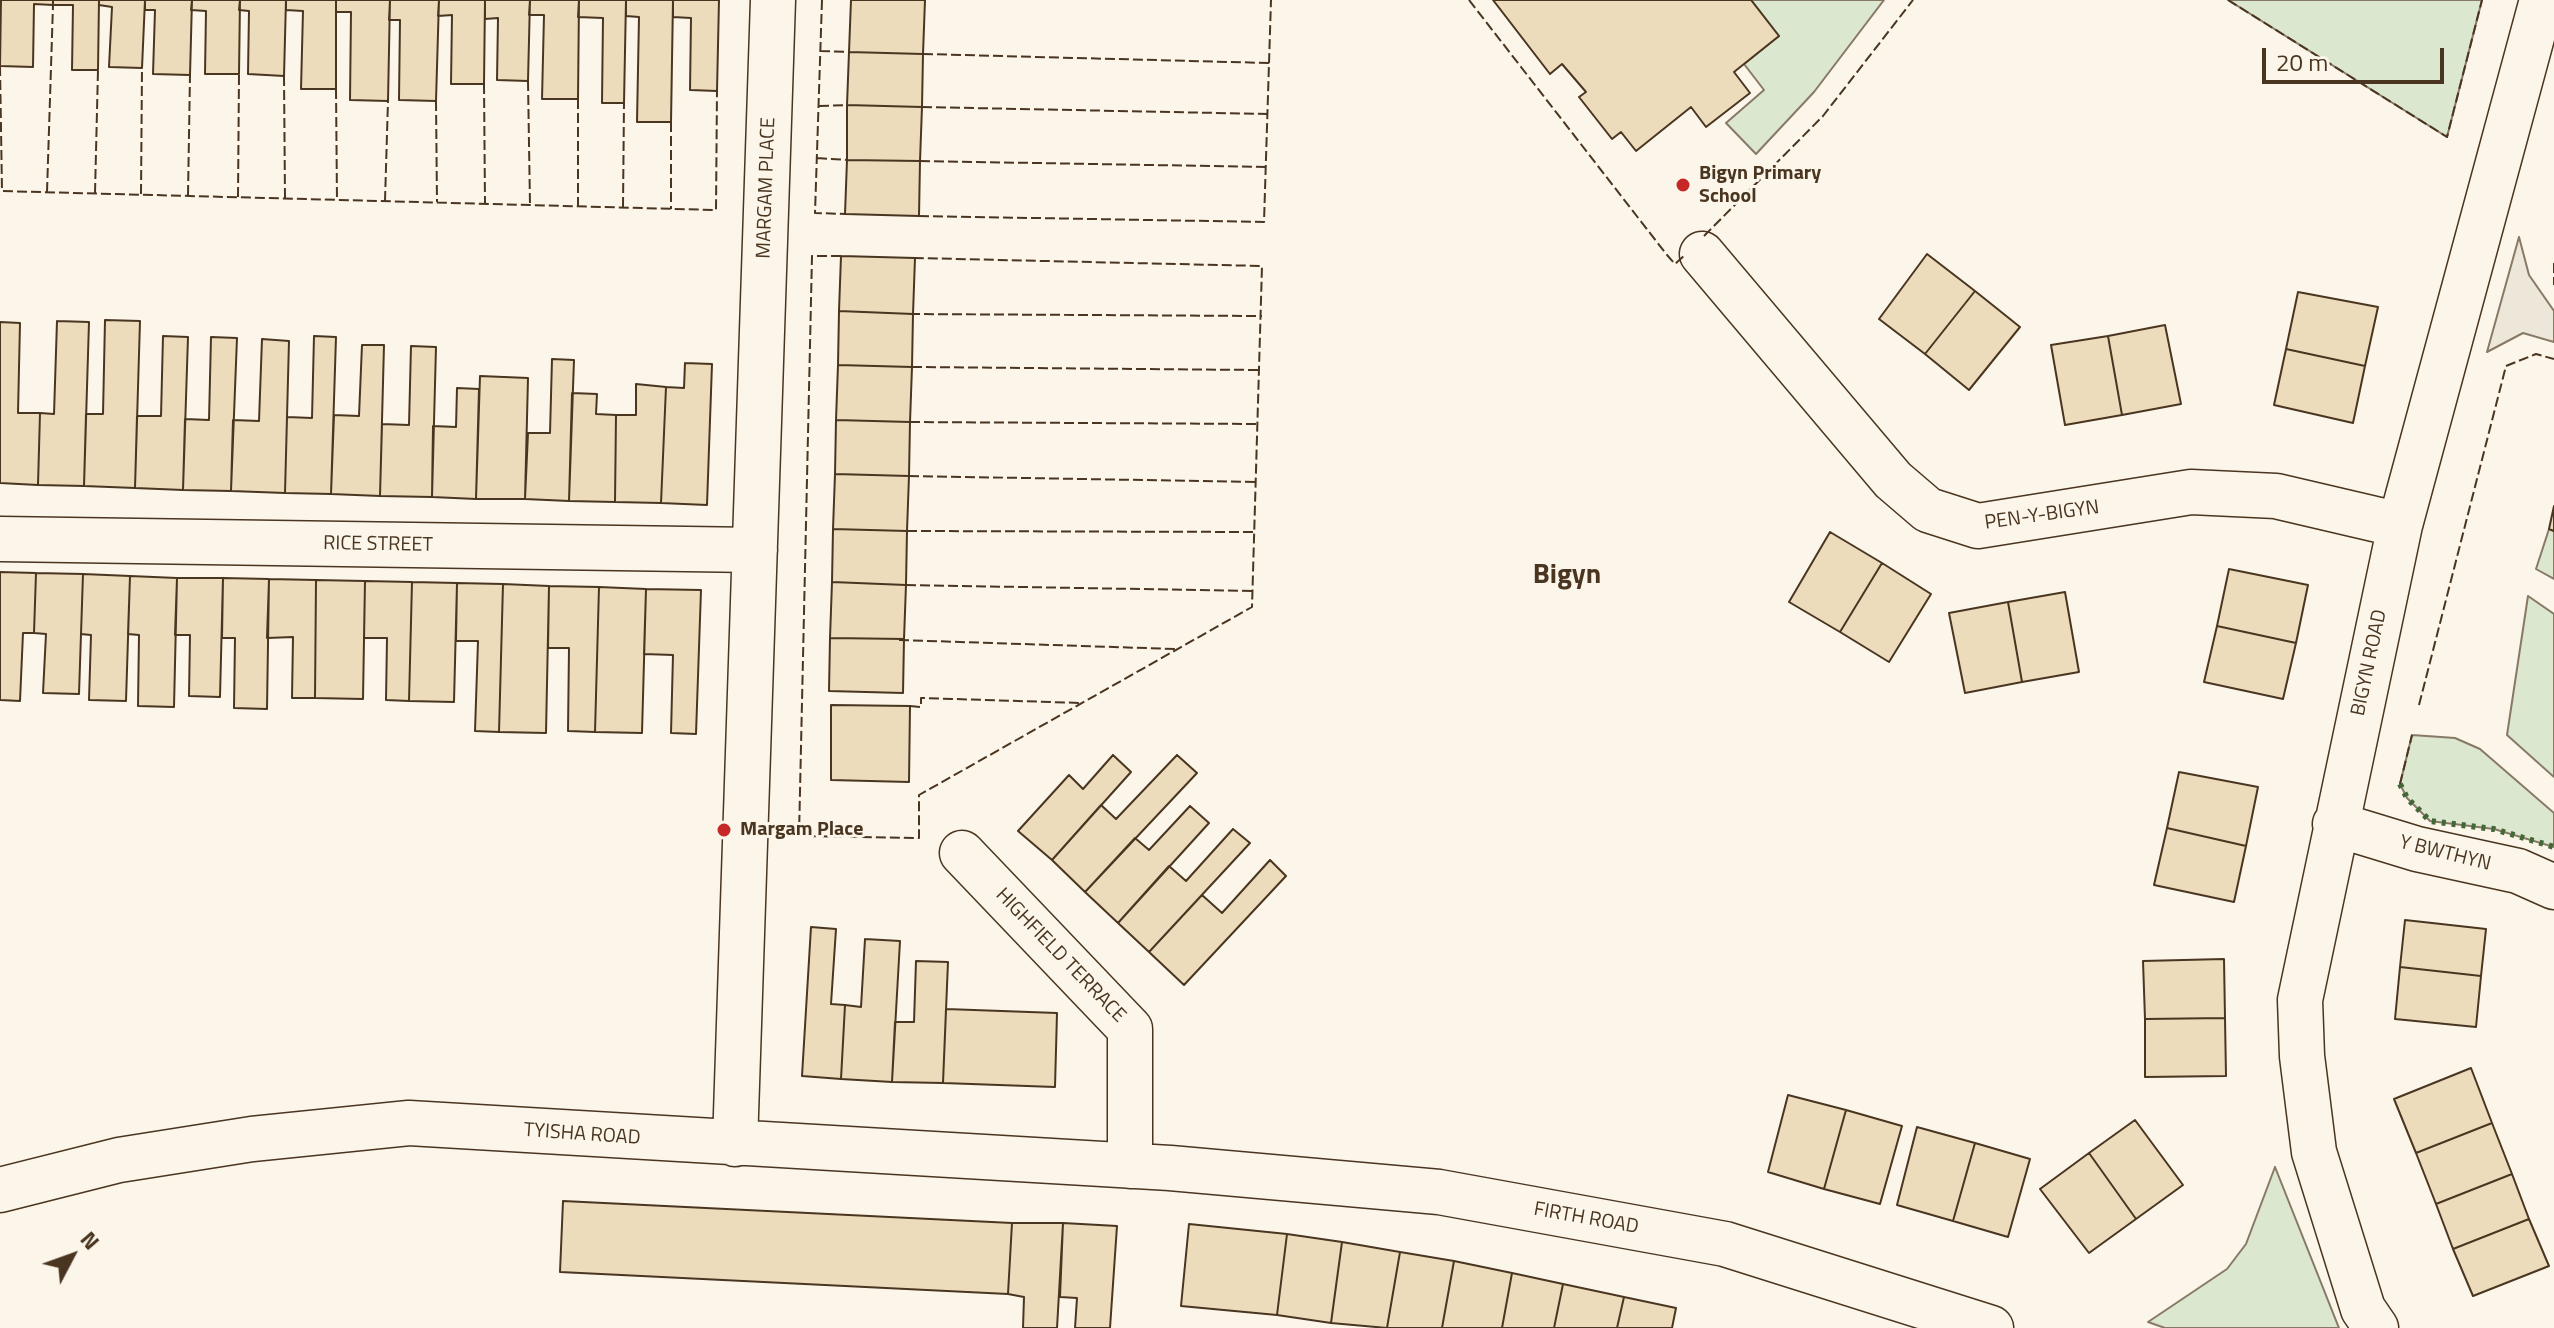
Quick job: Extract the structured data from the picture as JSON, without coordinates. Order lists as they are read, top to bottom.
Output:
{
  "streets": {
    "street": [
      "MARGAM PLACE",
      "PEN-Y-BIGYN",
      "RICE STREET",
      "BIGYN ROAD",
      "Y BWTHYN",
      "HIGHFIELD TERRACE",
      "TYISHA ROAD",
      "FIRTH ROAD"
    ]
  },
  "crossings": [
    ["MARGAM PLACE", "RICE STREET"],
    ["MARGAM PLACE", "TYISHA ROAD"],
    ["PEN-Y-BIGYN", "BIGYN ROAD"],
    ["BIGYN ROAD", "Y BWTHYN"],
    ["HIGHFIELD TERRACE", "TYISHA ROAD"],
    ["HIGHFIELD TERRACE", "FIRTH ROAD"],
    ["TYISHA ROAD", "FIRTH ROAD"]
  ],
  "districts": ["Bigyn"],
  "places": ["Bigyn Primary School", "Margam Place"],
  "scale_bar": "20 m",
  "north": "top right"
}
